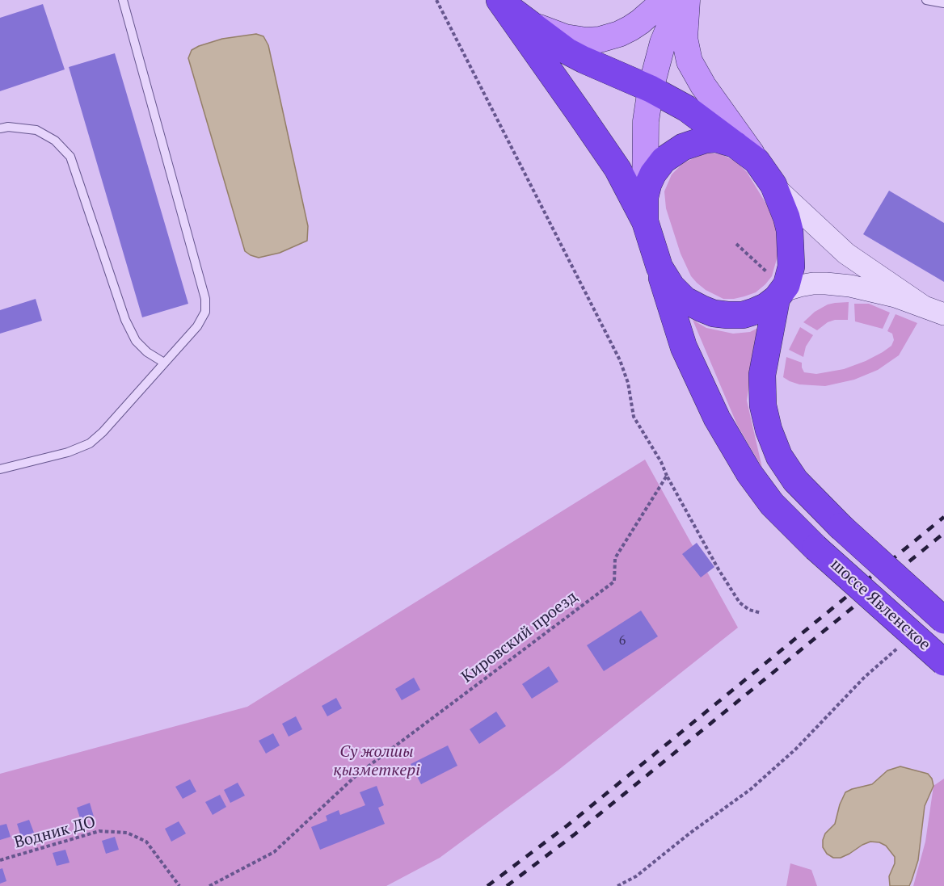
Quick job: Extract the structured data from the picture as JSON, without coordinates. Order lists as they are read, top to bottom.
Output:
{
  "streets": {
    "highway": ["шоссе Явленское"],
    "path": ["Кировский проезд", "Водник ДО"]
  },
  "parks": ["Су жолшы қызметкері"],
  "house_numbers": ["6"]
}
